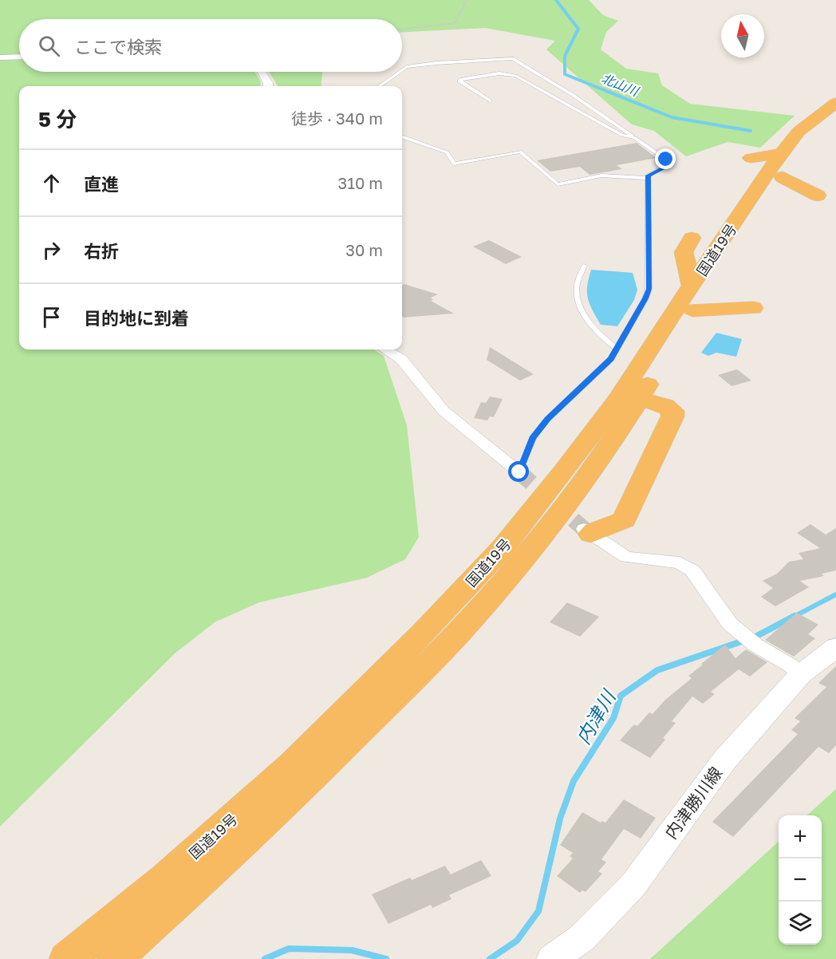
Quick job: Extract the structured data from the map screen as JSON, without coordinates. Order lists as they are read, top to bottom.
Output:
{
  "streets": {
    "highway": ["国道19号"],
    "main road": ["内津勝川線"]
  },
  "water": ["北山川", "内津川"],
  "north": "top",
  "page": {
    "search": "ここで検索",
    "heading": ["5 分", "徒歩 · 340 m"],
    "list": [
      ["直進", "310 m"],
      ["右折", "30 m"],
      "目的地に到着"
    ],
    "map_buttons": ["+", "−"]
  }
}
